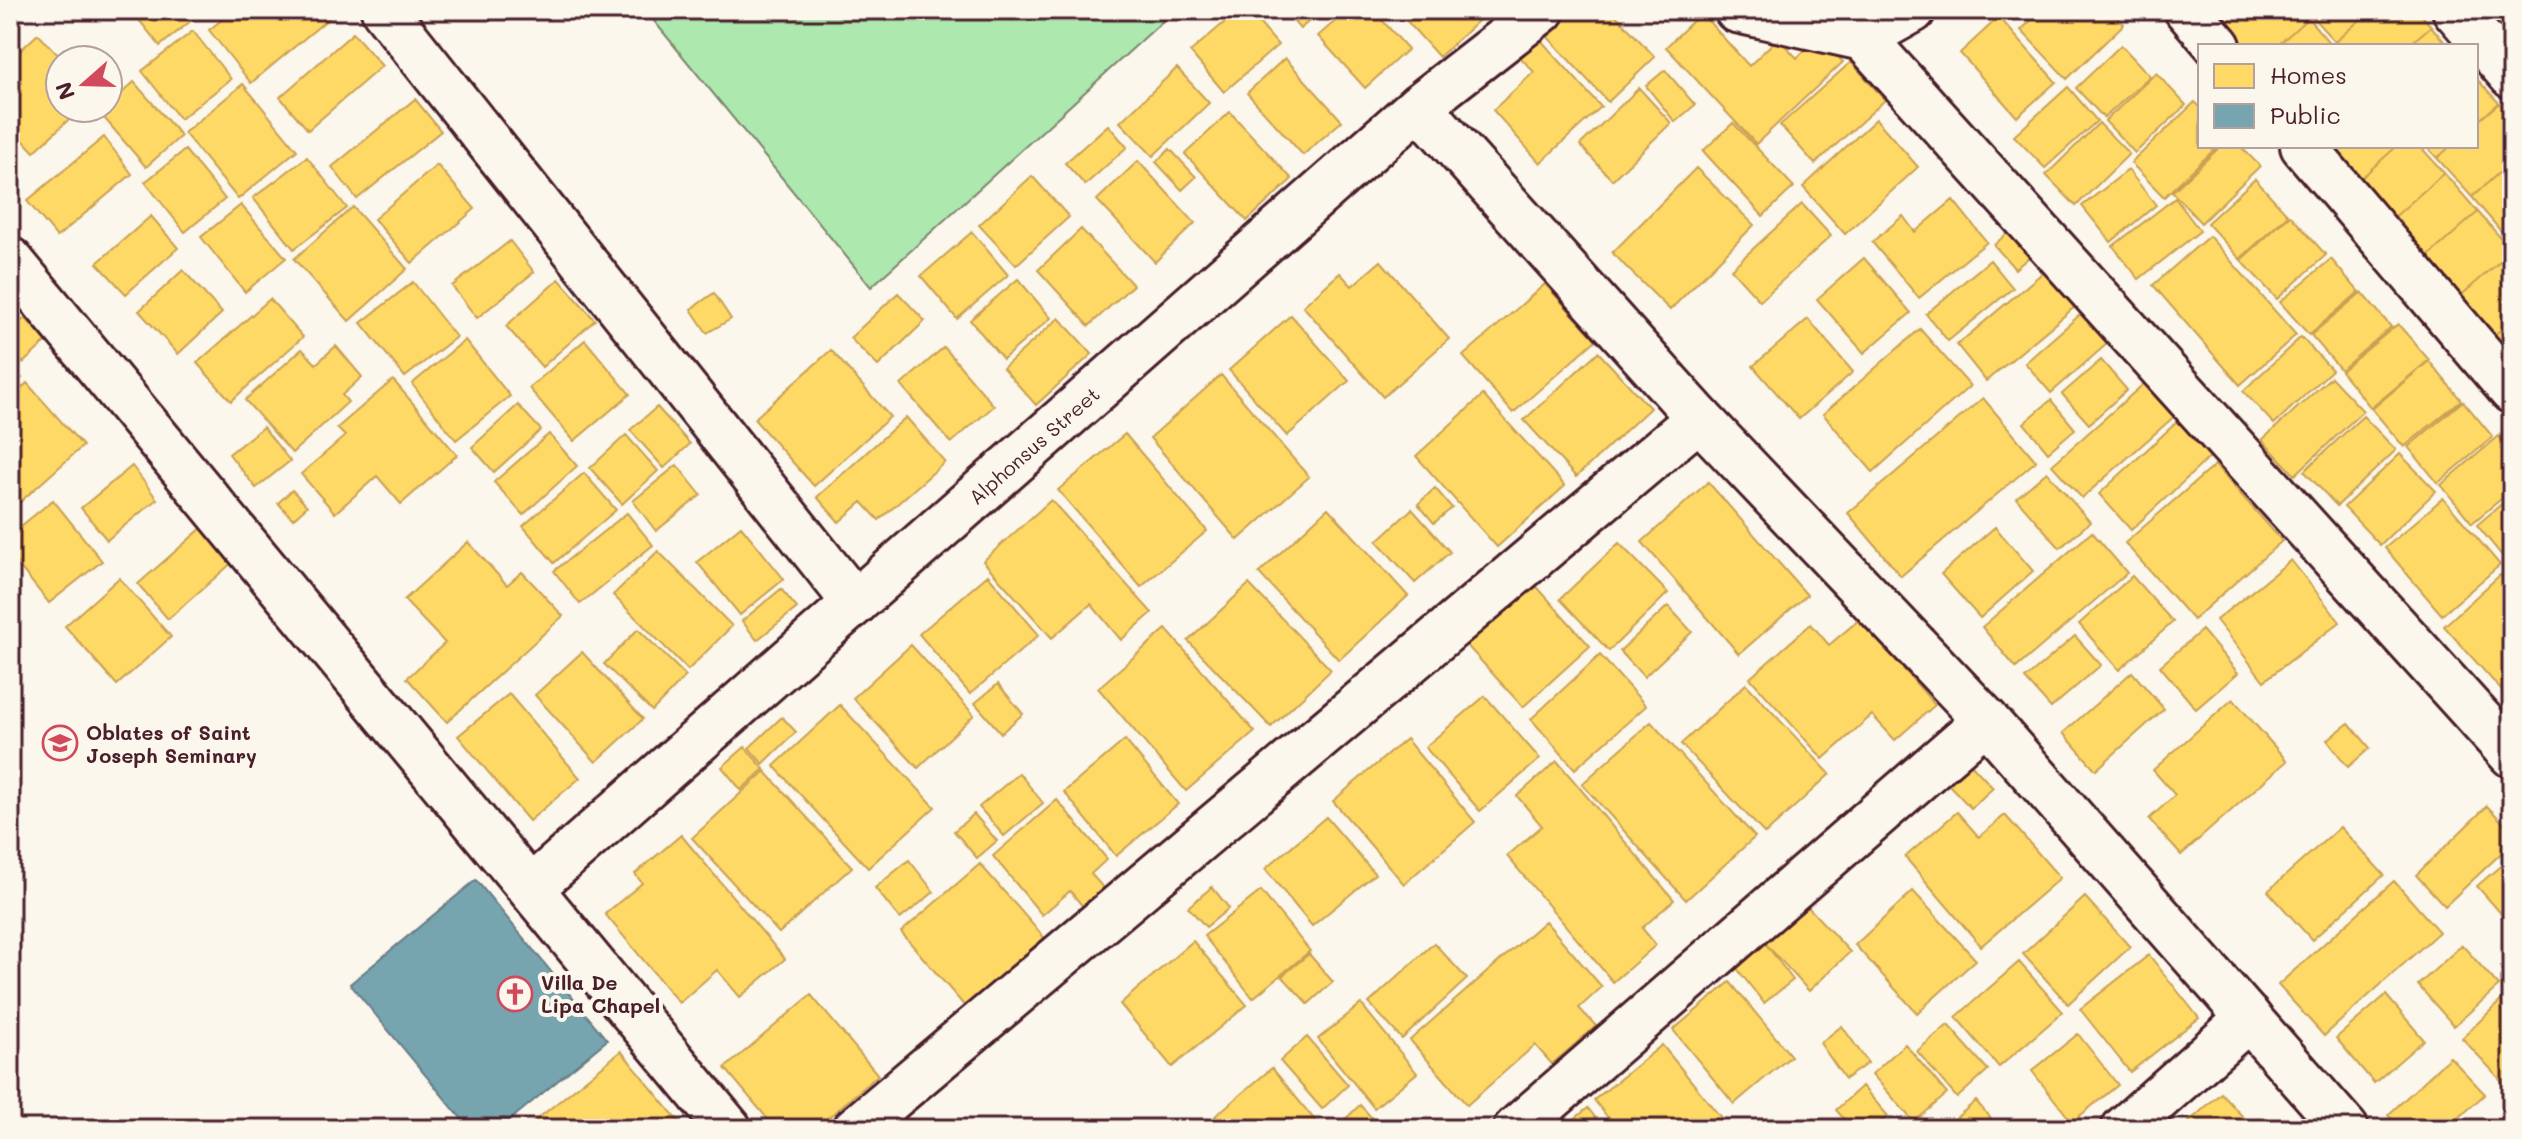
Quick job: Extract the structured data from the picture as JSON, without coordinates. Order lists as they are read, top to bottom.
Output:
{
  "streets": {
    "street": ["Alphonsus Street"]
  },
  "places": {
    "school or university": ["Oblates of Saint Joseph Seminary"],
    "church": ["Villa De Lipa Chapel"]
  },
  "legend": ["Homes", "Public"],
  "north": "left"
}
